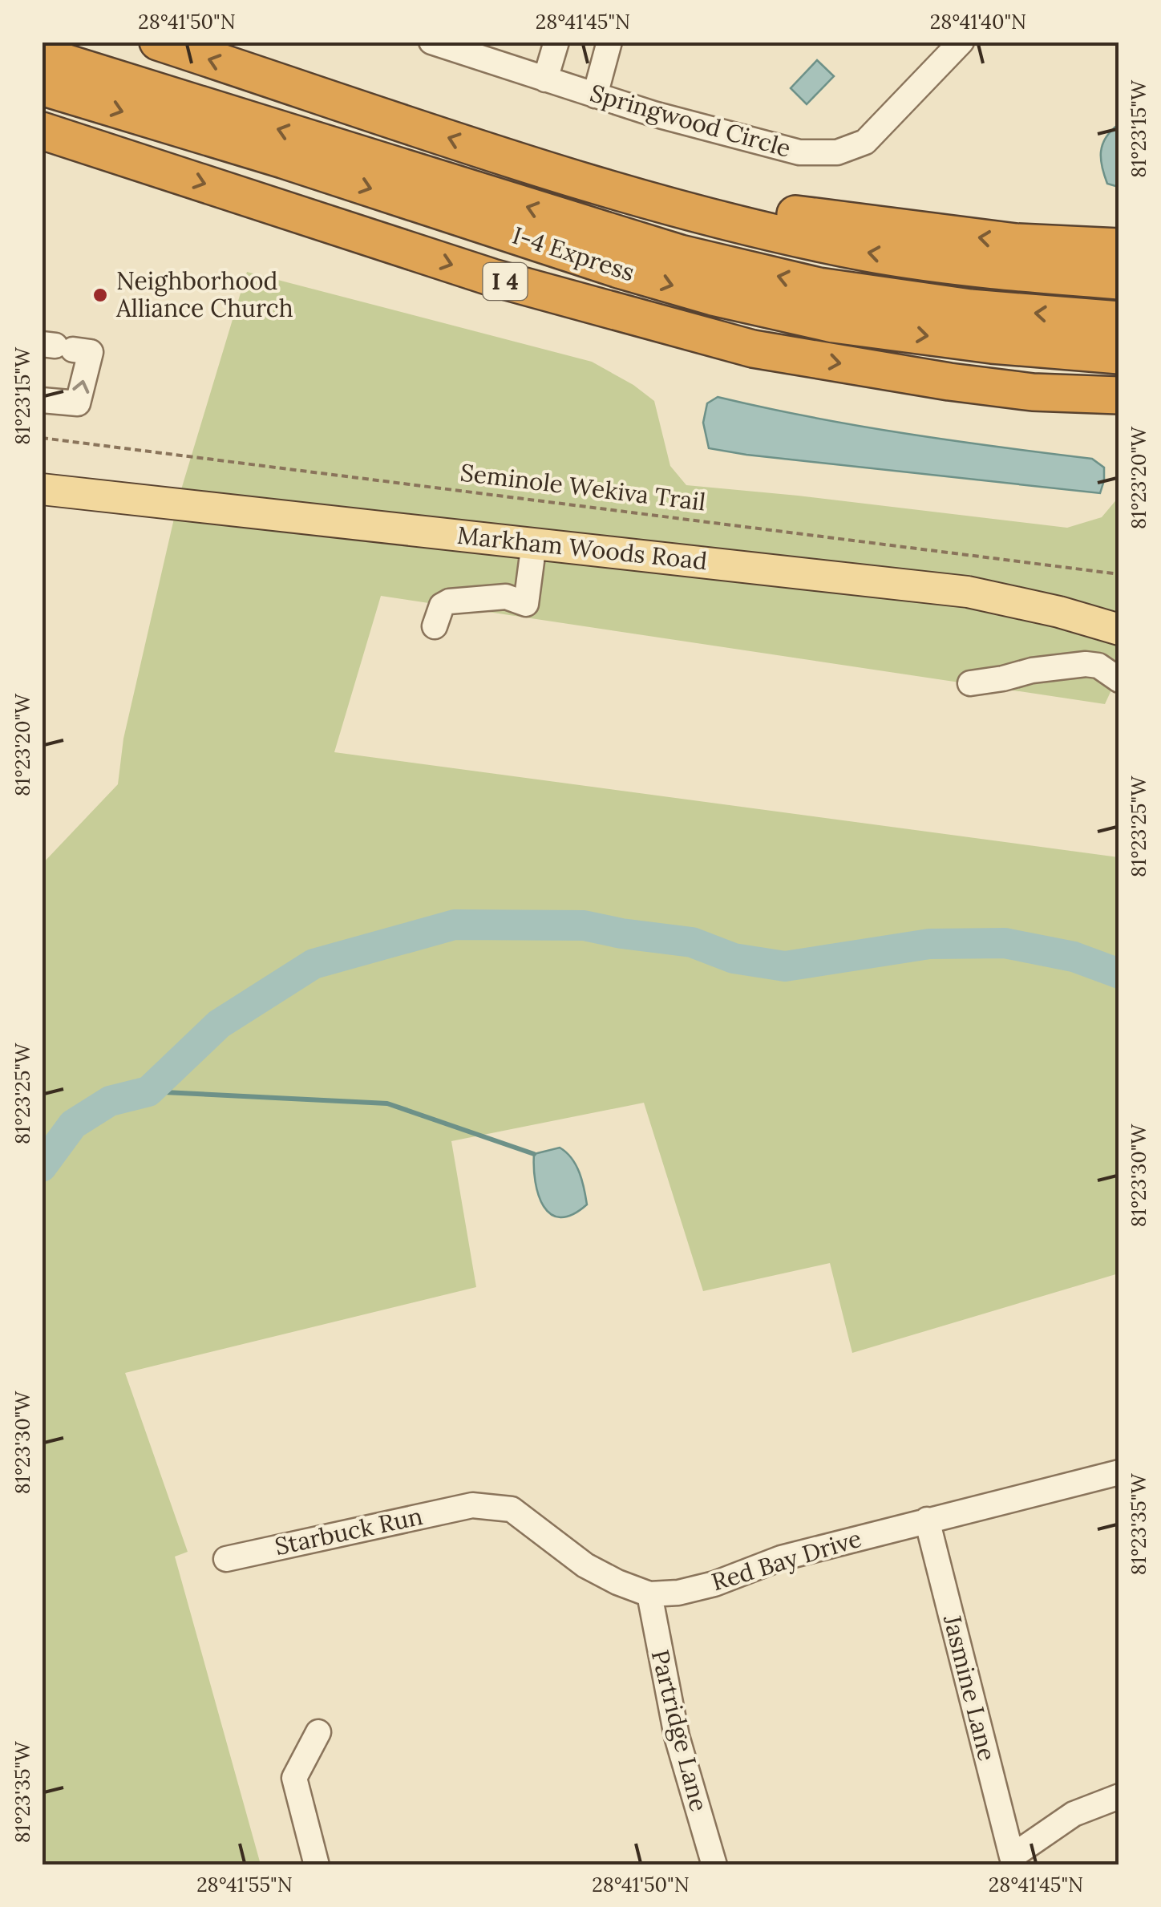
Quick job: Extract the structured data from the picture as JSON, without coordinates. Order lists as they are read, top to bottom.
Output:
{
  "streets": {
    "highway": ["I-4 Express", "I 4"],
    "main road": ["Markham Woods Road"],
    "street": [
      "Springwood Circle",
      "Starbuck Run",
      "Red Bay Drive",
      "Jasmine Lane",
      "Partridge Lane"
    ],
    "path": ["Seminole Wekiva Trail"]
  },
  "crossings": [
    ["Starbuck Run", "Red Bay Drive"],
    ["Red Bay Drive", "Jasmine Lane"],
    ["Red Bay Drive", "Partridge Lane"]
  ],
  "places": ["Neighborhood Alliance Church"],
  "coordinates": [
    "28°41'50\"N",
    "28°41'45\"N",
    "28°41'40\"N",
    "81°23'15\"W",
    "81°23'20\"W",
    "81°23'25\"W",
    "81°23'30\"W",
    "81°23'35\"W",
    "28°41'55\"N"
  ]
}
